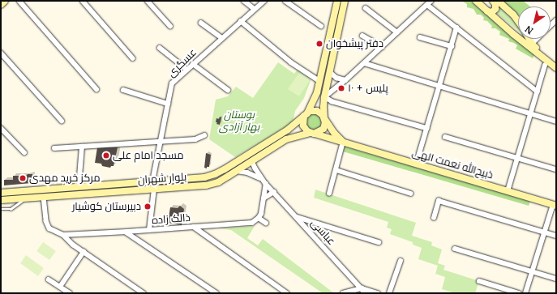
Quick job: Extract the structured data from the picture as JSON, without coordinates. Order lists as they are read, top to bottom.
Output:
{
  "streets": {
    "street": [
      "عسگری",
      "ذبیح‌الله نعمت الهی",
      "بلوار شهران",
      "ذالک زاده",
      "عباسی"
    ]
  },
  "crossings": [
    ["عسگری", "بلوار شهران"],
    ["ذبیح‌الله نعمت الهی", "بلوار شهران"]
  ],
  "parks": ["بوستان بهار آزادی"],
  "places": [
    "دفتر پیشخوان",
    "پلیس + ۱۰",
    "مسجد امام علی",
    "مرکز خرید مهدی",
    "دبیرستان کوشیار"
  ],
  "north": "bottom left"
}
